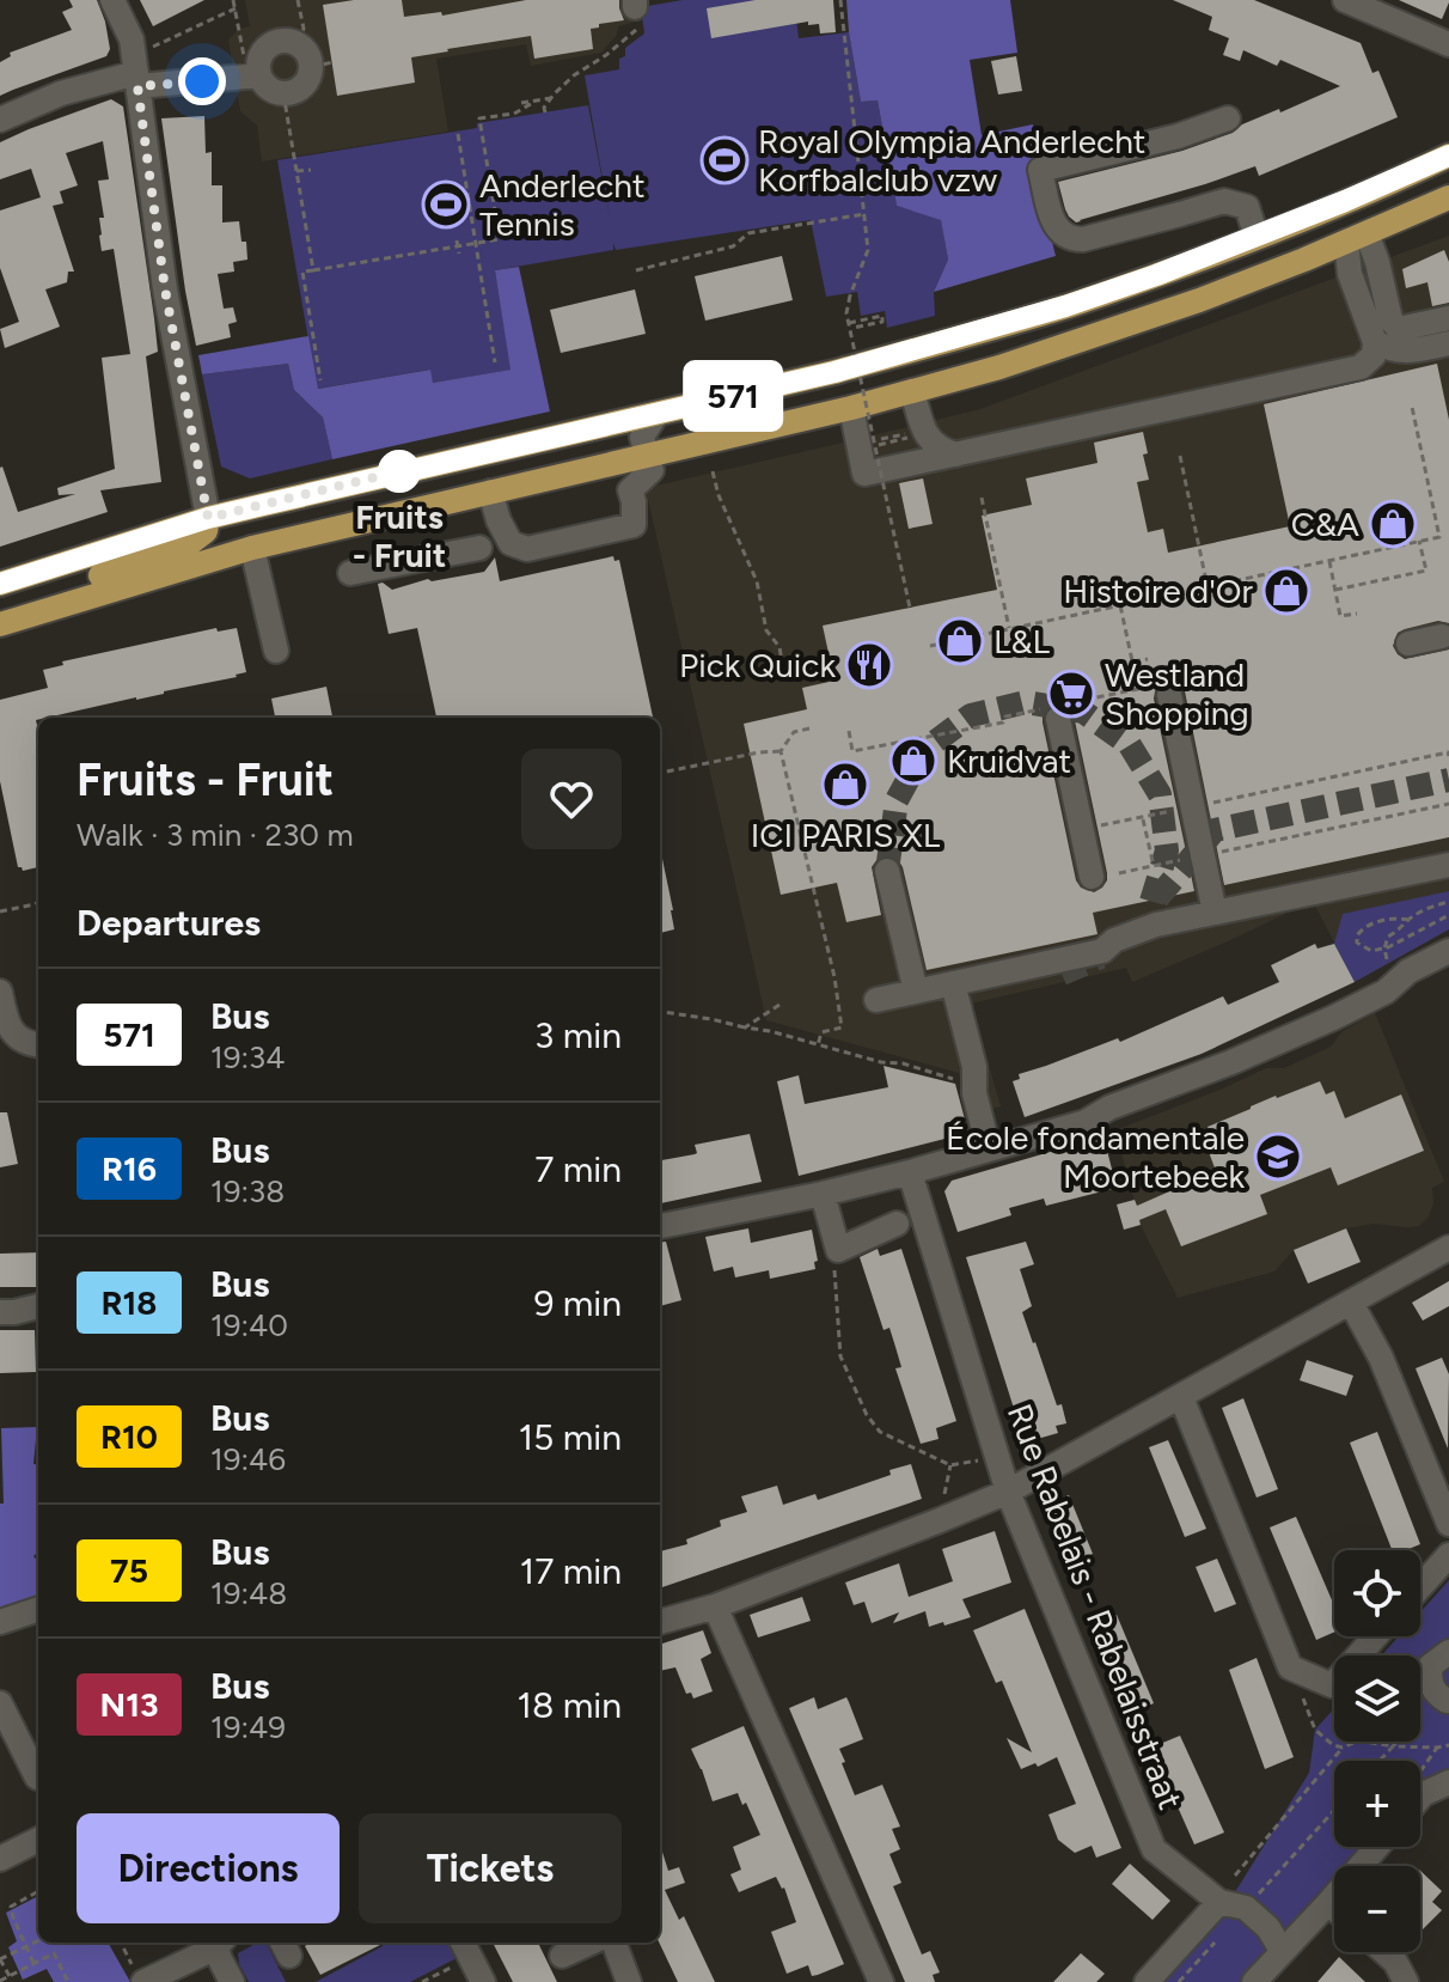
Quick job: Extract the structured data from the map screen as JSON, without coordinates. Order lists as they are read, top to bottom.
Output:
{
  "streets": {
    "street": ["Rue Rabelais - Rabelaisstraat"]
  },
  "places": {
    "sports": ["Royal Olympia Anderlecht Korfbalclub vzw", "Anderlecht Tennis"],
    "other": ["Fruits - Fruit"],
    "shop": [
      "C&A",
      "Histoire d'Or",
      "L&L",
      "Kruidvat",
      "ICI PARIS XL"
    ],
    "restaurant": ["Pick Quick"],
    "supermarket": ["Westland Shopping"],
    "school or university": ["École fondamentale Moortebeek"]
  },
  "lines": ["bus line 571"],
  "page": {
    "on_map": "571",
    "heading": [
      ["Fruits - Fruit", "Walk · 3 min · 230 m"],
      "Departures"
    ],
    "list": [
      {
        "mark": "571",
        "name": "Bus",
        "note": "19:34",
        "value": "3 min"
      },
      {
        "mark": "R16",
        "name": "Bus",
        "note": "19:38",
        "value": "7 min"
      },
      {
        "mark": "R18",
        "name": "Bus",
        "note": "19:40",
        "value": "9 min"
      },
      {
        "mark": "R10",
        "name": "Bus",
        "note": "19:46",
        "value": "15 min"
      },
      {
        "mark": "75",
        "name": "Bus",
        "note": "19:48",
        "value": "17 min"
      },
      {
        "mark": "N13",
        "name": "Bus",
        "note": "19:49",
        "value": "18 min"
      }
    ],
    "map_buttons": ["+", "−"],
    "buttons": ["Directions", "Tickets"]
  }
}
